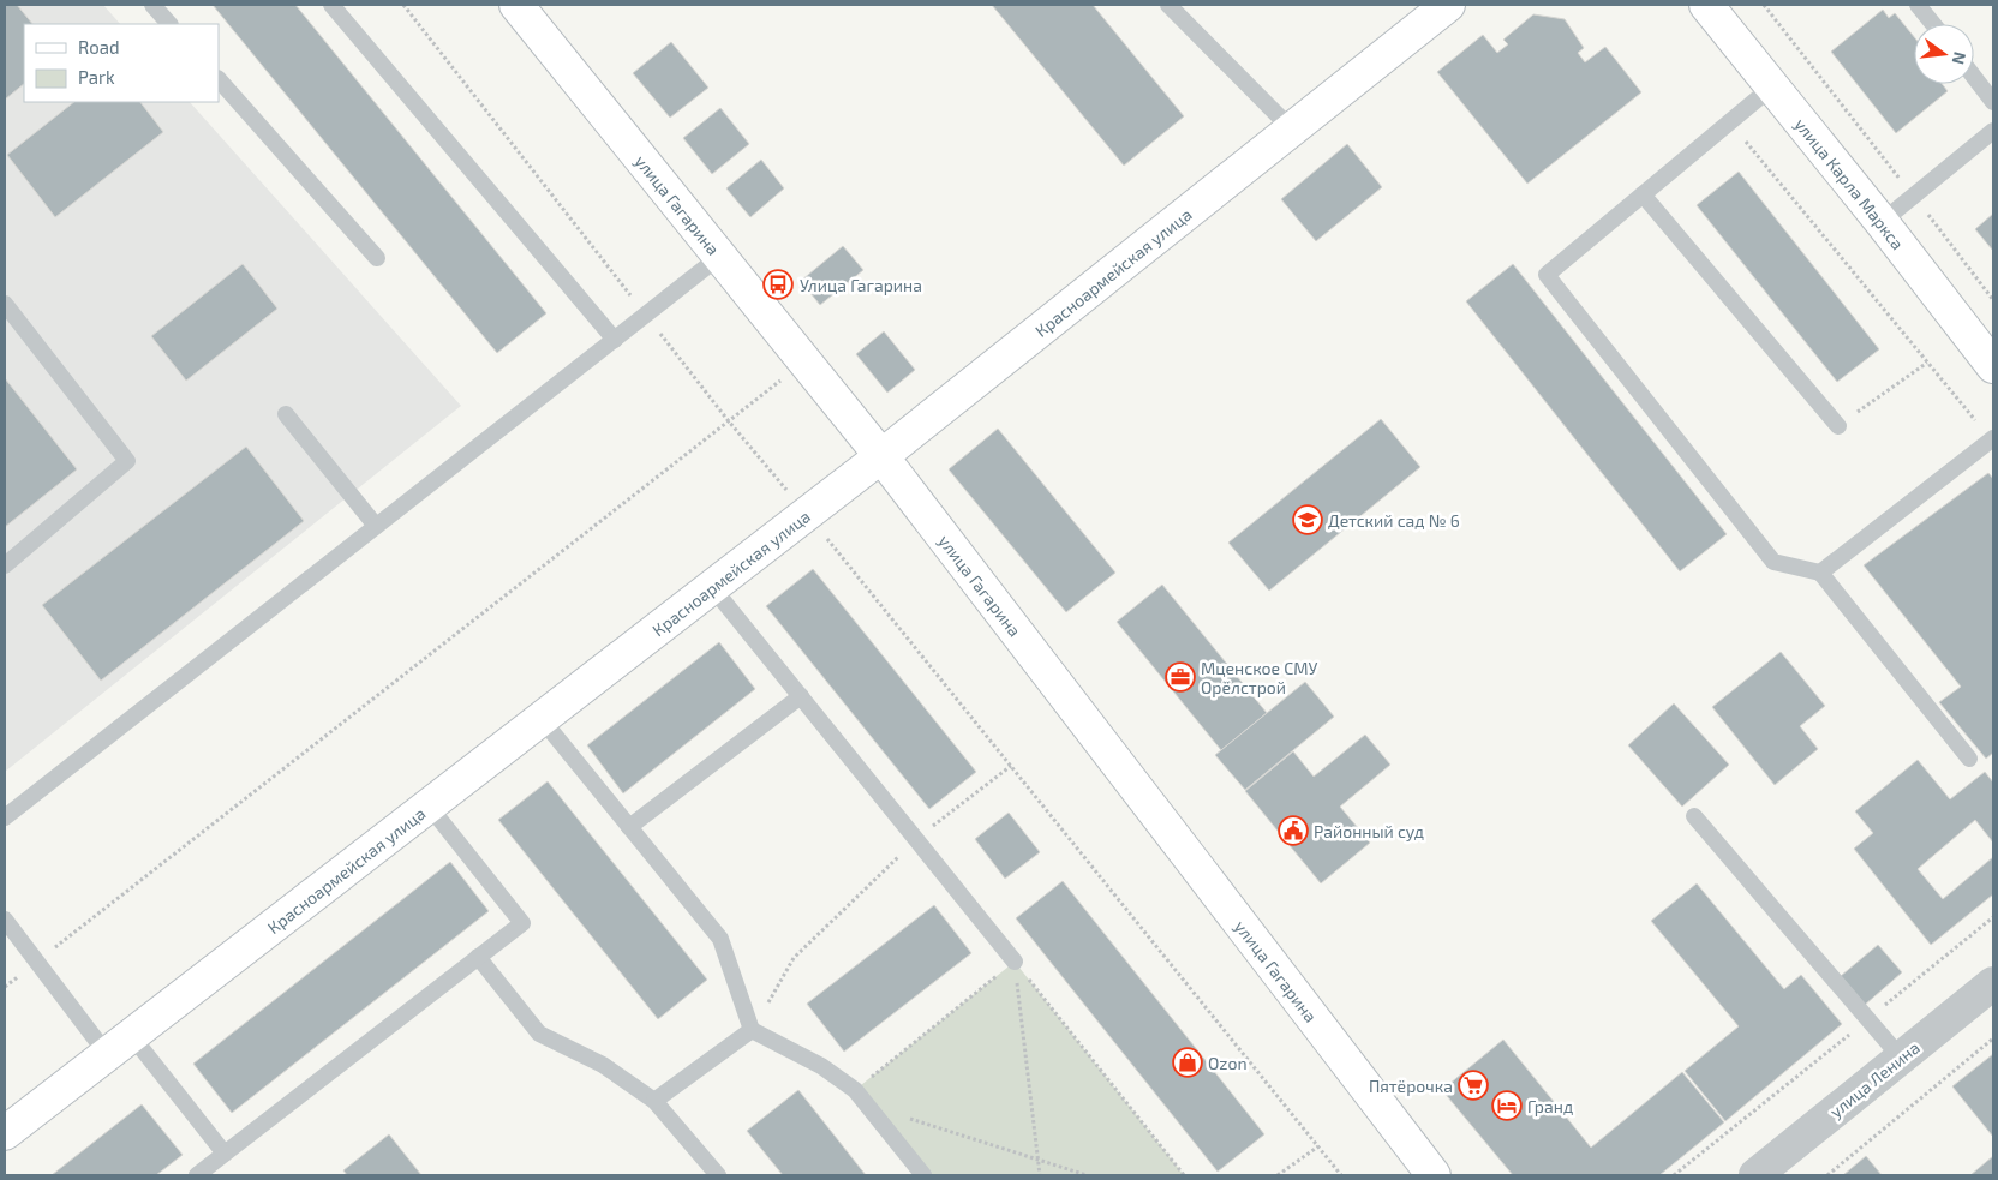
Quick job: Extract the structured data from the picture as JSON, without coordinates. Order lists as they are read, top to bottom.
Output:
{
  "streets": {
    "main road": ["улица Карла Маркса", "улица Гагарина", "Красноармейская улица"],
    "street": ["улица Ленина"]
  },
  "crossings": [
    ["улица Гагарина", "Красноармейская улица"]
  ],
  "places": {
    "bus stop": ["Улица Гагарина"],
    "school or university": ["Детский сад № 6"],
    "office": ["Мценское СМУ Орёлстрой"],
    "public building": ["Районный суд"],
    "shop": ["Ozon"],
    "supermarket": ["Пятёрочка"],
    "hotel": ["Гранд"]
  },
  "legend": ["Road", "Park"],
  "north": "right"
}
